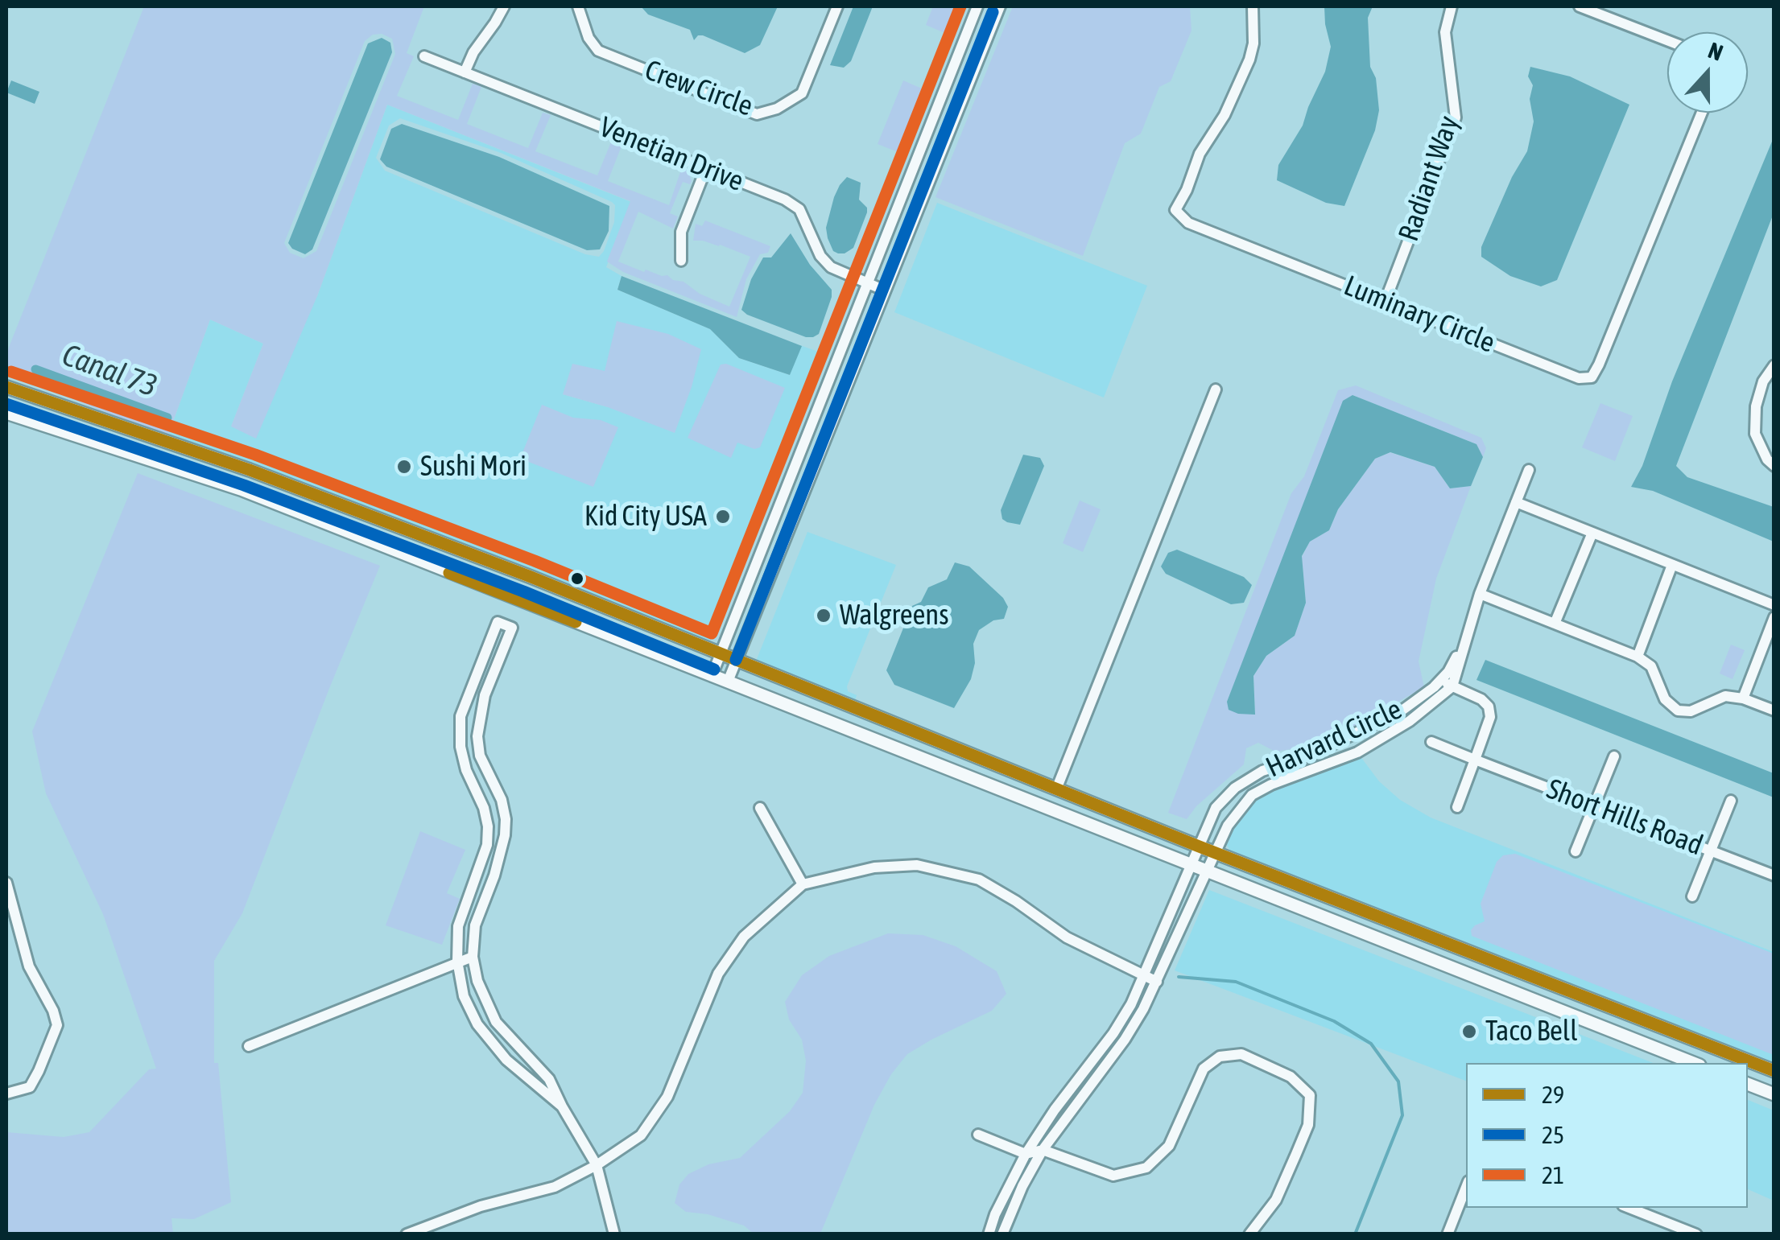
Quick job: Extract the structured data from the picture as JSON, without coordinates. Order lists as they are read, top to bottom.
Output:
{
  "streets": {
    "street": [
      "Crew Circle",
      "Venetian Drive",
      "Radiant Way",
      "Luminary Circle",
      "Harvard Circle",
      "Short Hills Road"
    ]
  },
  "crossings": [
    ["Radiant Way", "Luminary Circle"]
  ],
  "water": ["Canal 73"],
  "places": [
    "Sushi Mori",
    "Kid City USA",
    "Walgreens",
    "Taco Bell"
  ],
  "lines": ["transit line 21", "transit line 25", "transit line 29"],
  "legend": ["29", "25", "21"],
  "north": "top"
}
